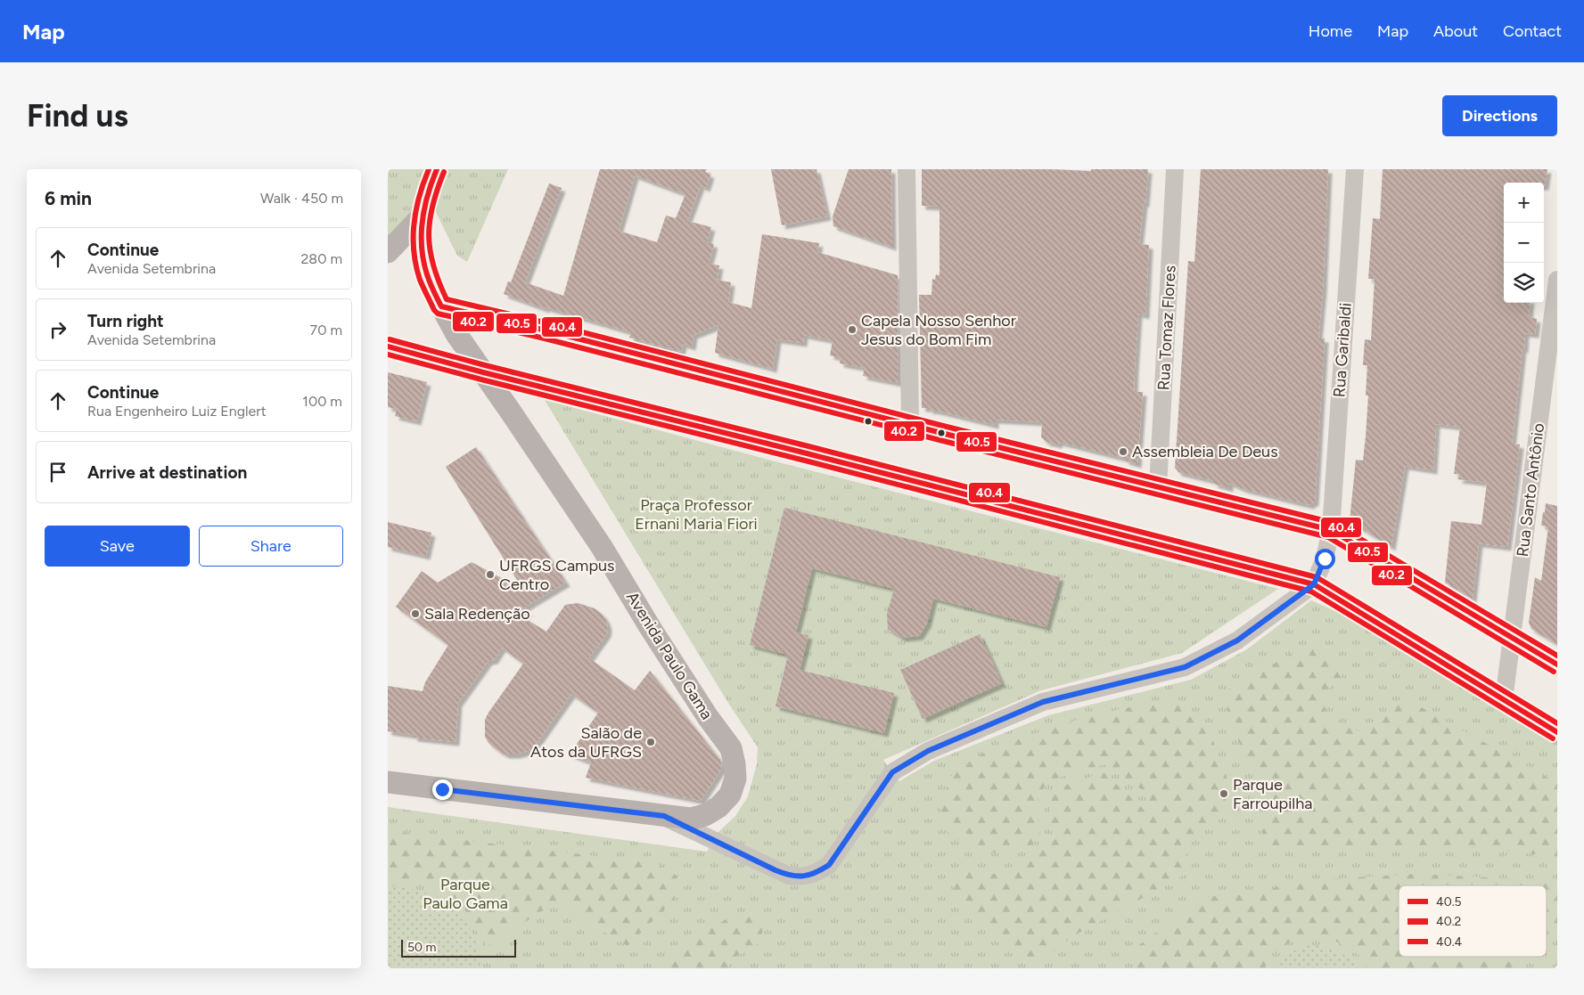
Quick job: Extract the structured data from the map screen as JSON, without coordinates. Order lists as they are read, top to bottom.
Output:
{
  "streets": {
    "main road": ["Avenida Paulo Gama"],
    "street": ["Rua Tomaz Flores", "Rua Garibaldi", "Rua Santo Antônio"]
  },
  "parks": ["Praça Professor Ernani Maria Fiori", "Parque Paulo Gama"],
  "places": [
    "Capela Nosso Senhor Jesus do Bom Fim",
    "Assembleia De Deus",
    "UFRGS Campus Centro",
    "Sala Redenção",
    "Salão de Atos da UFRGS",
    "Parque Farroupilha"
  ],
  "lines": ["transit line 40.5", "transit line 40.2", "transit line 40.4"],
  "legend": ["40.5", "40.2", "40.4"],
  "scale_bar": "50 m",
  "page": {
    "header": "Map",
    "nav": [
      "Home",
      "Map",
      "About",
      "Contact"
    ],
    "buttons": [
      "Directions",
      ["Save", "Share"]
    ],
    "title": "Find us",
    "heading": ["6 min", "Walk · 450 m"],
    "map_buttons": ["+", "−"],
    "list": [
      ["Continue", "Avenida Setembrina", "280 m"],
      ["Turn right", "Avenida Setembrina", "70 m"],
      ["Continue", "Rua Engenheiro Luiz Englert", "100 m"],
      "Arrive at destination"
    ],
    "scale": "50 m"
  }
}
